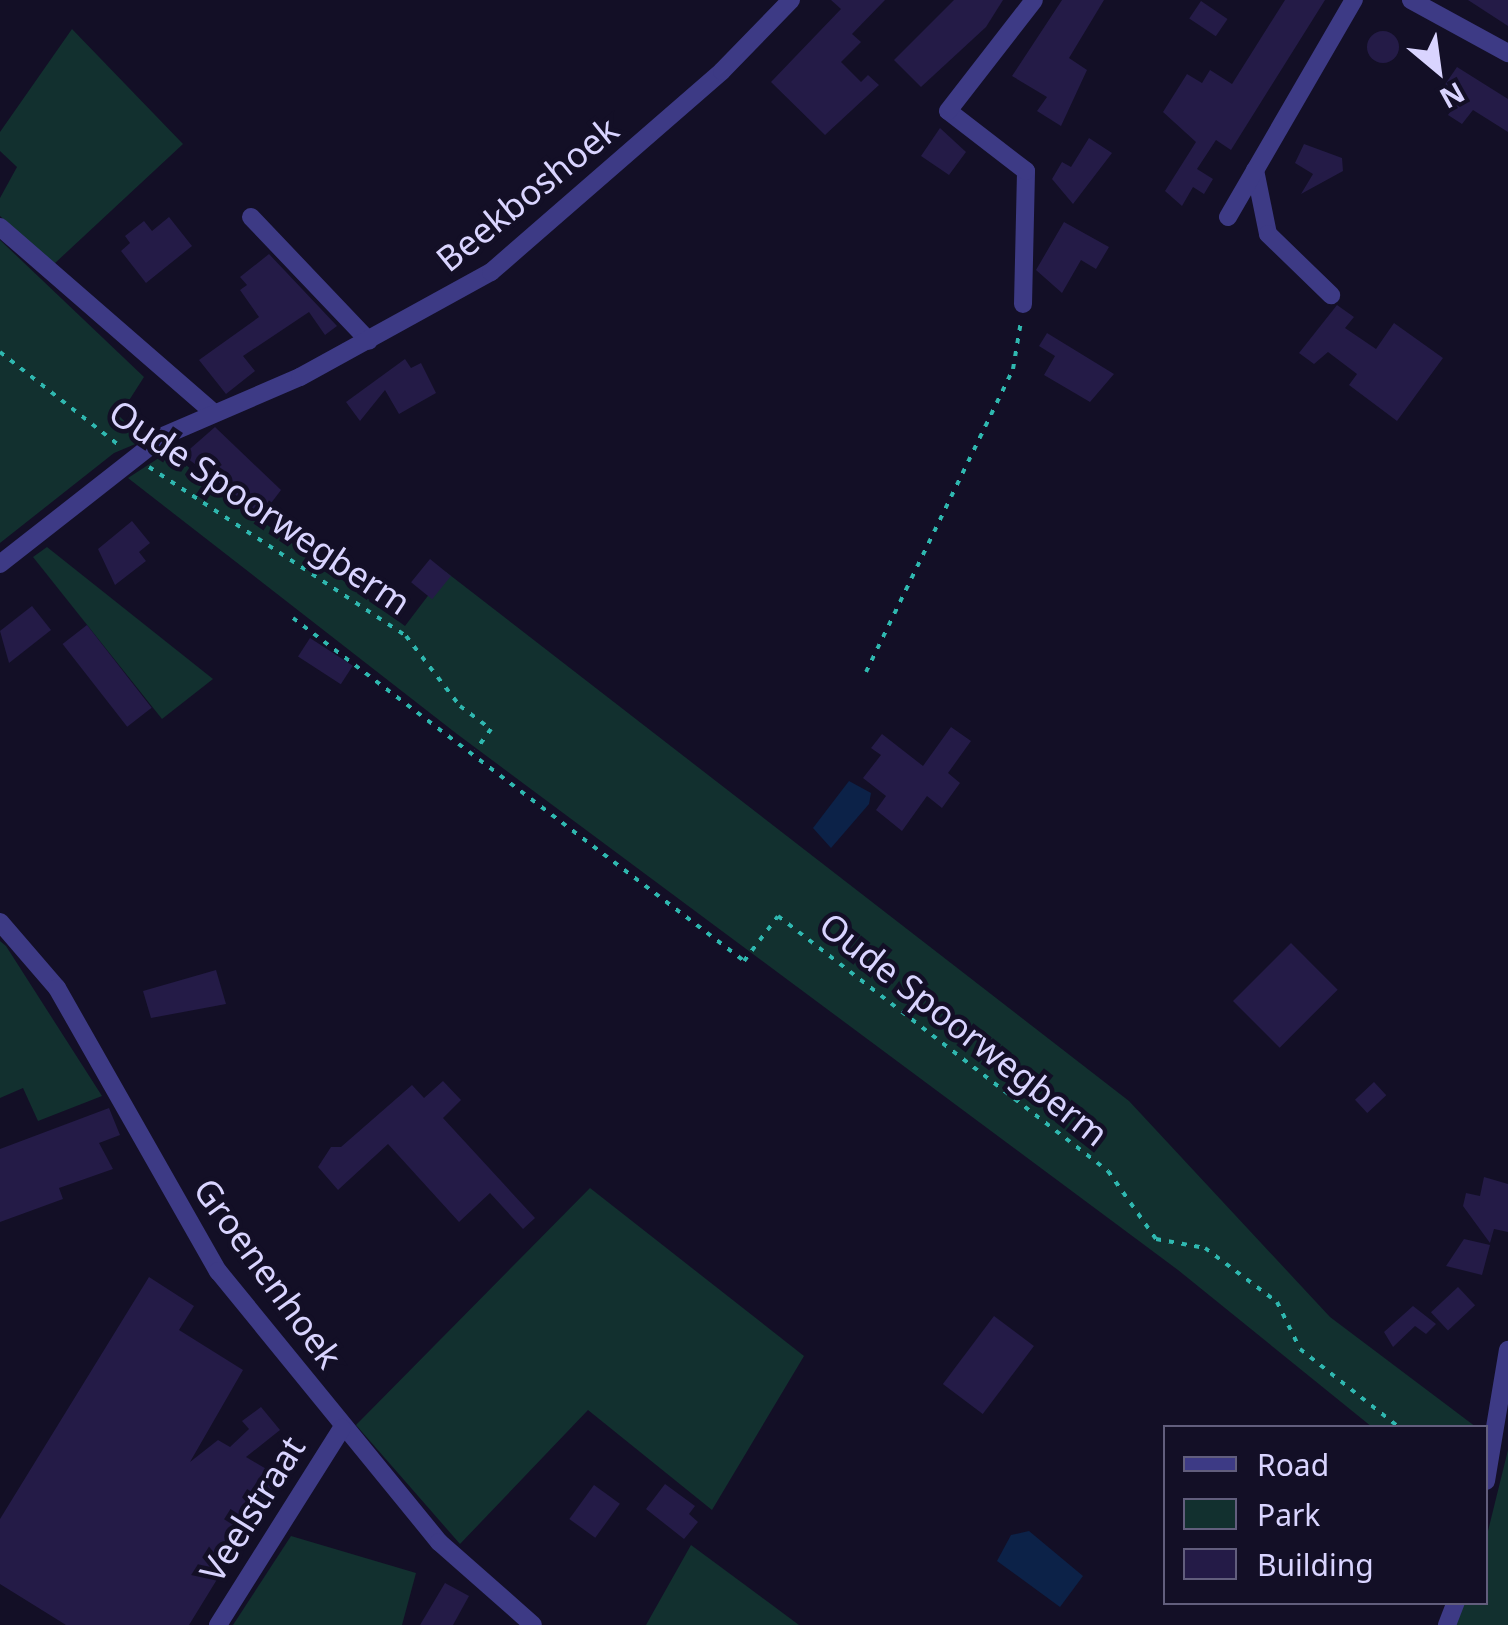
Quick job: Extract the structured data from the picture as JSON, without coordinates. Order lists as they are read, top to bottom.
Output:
{
  "streets": {
    "street": ["Beekboshoek", "Groenenhoek", "Veelstraat"],
    "path": ["Oude Spoorwegberm"]
  },
  "crossings": [
    ["Beekboshoek", "Oude Spoorwegberm"],
    ["Groenenhoek", "Veelstraat"]
  ],
  "legend": ["Road", "Park", "Building"],
  "north": "bottom right"
}
